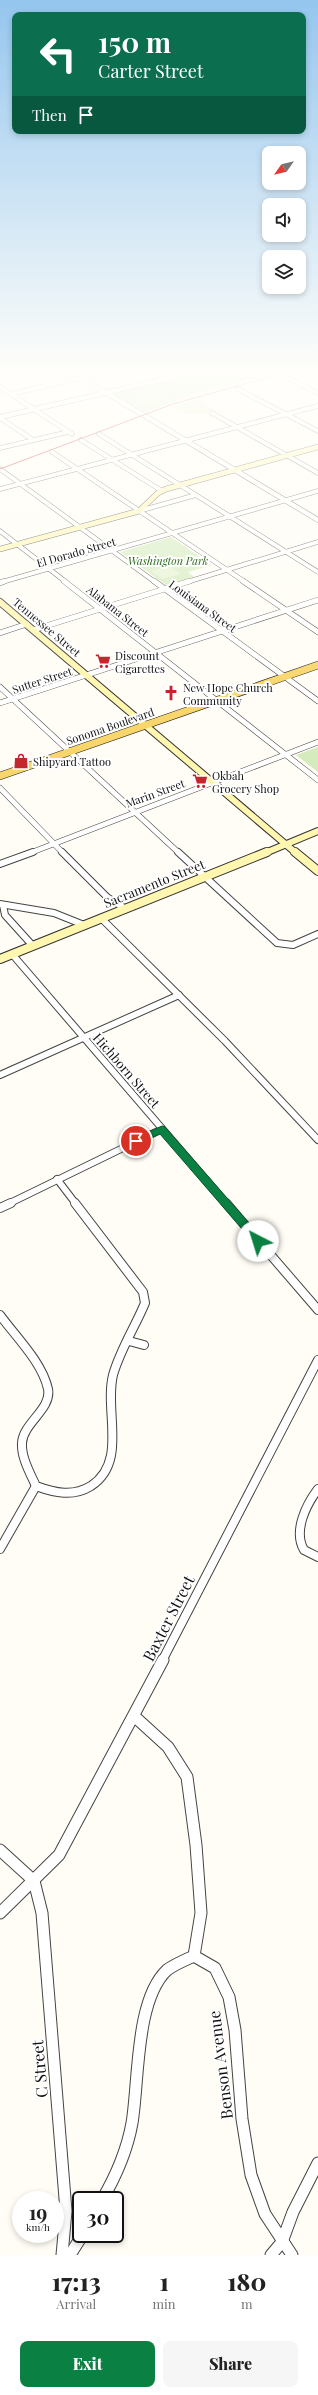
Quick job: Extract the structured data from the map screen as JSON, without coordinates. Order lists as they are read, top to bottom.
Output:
{
  "streets": {
    "main road": ["Tennessee Street", "Sonoma Boulevard", "Sacramento Street"],
    "street": [
      "El Dorado Street",
      "Louisiana Street",
      "Alabama Street",
      "Sutter Street",
      "Marin Street",
      "Hichborn Street",
      "Baxter Street",
      "Benson Avenue",
      "C Street"
    ]
  },
  "crossings": [
    ["El Dorado Street", "Louisiana Street"],
    ["El Dorado Street", "Alabama Street"],
    ["Louisiana Street", "Sutter Street"],
    ["Louisiana Street", "Sonoma Boulevard"],
    ["Alabama Street", "Sutter Street"],
    ["Alabama Street", "Sonoma Boulevard"],
    ["Alabama Street", "Marin Street"],
    ["Tennessee Street", "Sutter Street"],
    ["Tennessee Street", "Sonoma Boulevard"],
    ["Tennessee Street", "Marin Street"],
    ["Tennessee Street", "Sacramento Street"],
    ["Sacramento Street", "Hichborn Street"],
    ["Baxter Street", "C Street"]
  ],
  "parks": ["Washington Park"],
  "places": {
    "supermarket": ["Discount Cigarettes", "Okbah Grocery Shop"],
    "church": ["New Hope Church Community"],
    "shop": ["Shipyard Tattoo"]
  },
  "north": "bottom left",
  "page": {
    "turn": ["150 m", "Carter Street"],
    "then": "Then",
    "speed": "19 km/h",
    "limit": "30",
    "eta": [
      "17:13",
      "Arrival",
      "1",
      "min",
      "180",
      "m"
    ],
    "buttons": ["Exit", "Share"]
  }
}
